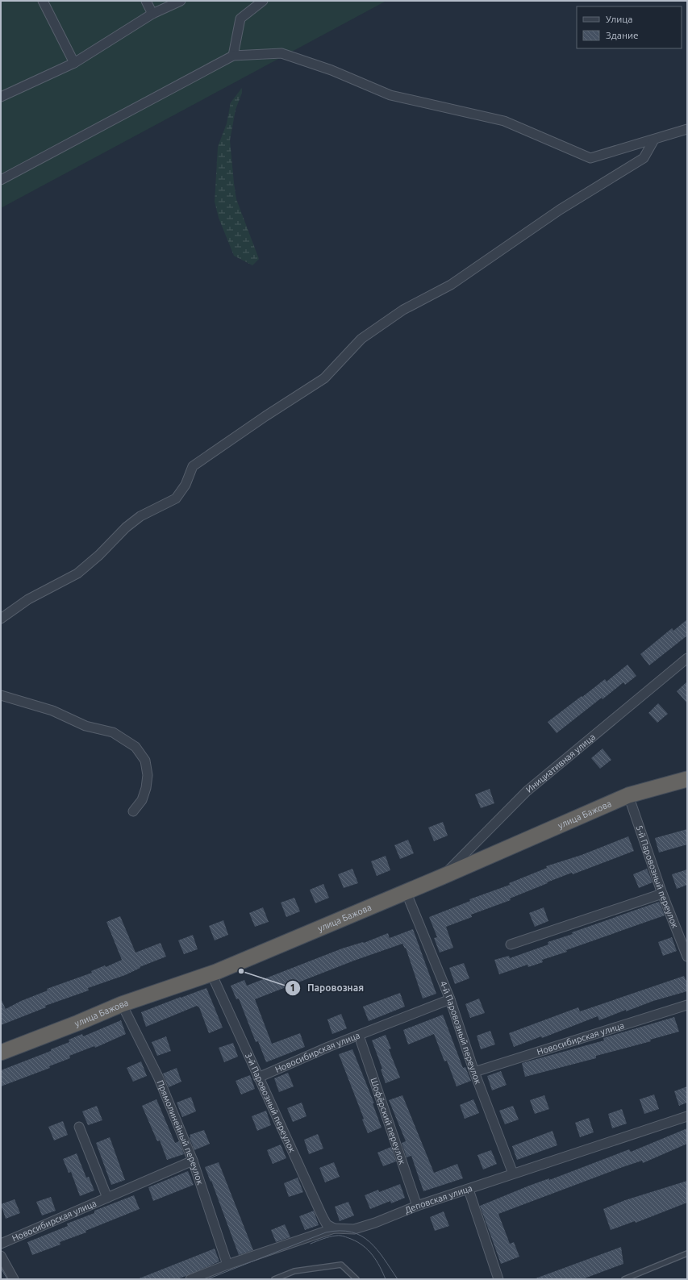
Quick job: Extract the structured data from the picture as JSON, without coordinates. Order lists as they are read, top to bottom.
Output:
{
  "streets": {
    "highway": ["улица Бажова"],
    "street": [
      "Инициативная улица",
      "5-й Паровозный переулок",
      "4-й Паровозный переулок",
      "Новосибирская улица",
      "3-й Паровозный переулок",
      "Шофёрский переулок",
      "Прямолинейный переулок",
      "Деповская улица"
    ]
  },
  "crossings": [
    ["Инициативная улица", "улица Бажова"],
    ["улица Бажова", "5-й Паровозный переулок"],
    ["улица Бажова", "4-й Паровозный переулок"],
    ["улица Бажова", "3-й Паровозный переулок"],
    ["улица Бажова", "Прямолинейный переулок"],
    ["4-й Паровозный переулок", "Новосибирская улица"],
    ["4-й Паровозный переулок", "Деповская улица"],
    ["Новосибирская улица", "3-й Паровозный переулок"],
    ["Новосибирская улица", "Шофёрский переулок"],
    ["Новосибирская улица", "Прямолинейный переулок"],
    ["3-й Паровозный переулок", "Деповская улица"],
    ["Шофёрский переулок", "Деповская улица"],
    ["Прямолинейный переулок", "Деповская улица"]
  ],
  "places": ["Паровозная"],
  "legend": ["Улица", "Здание"]
}
